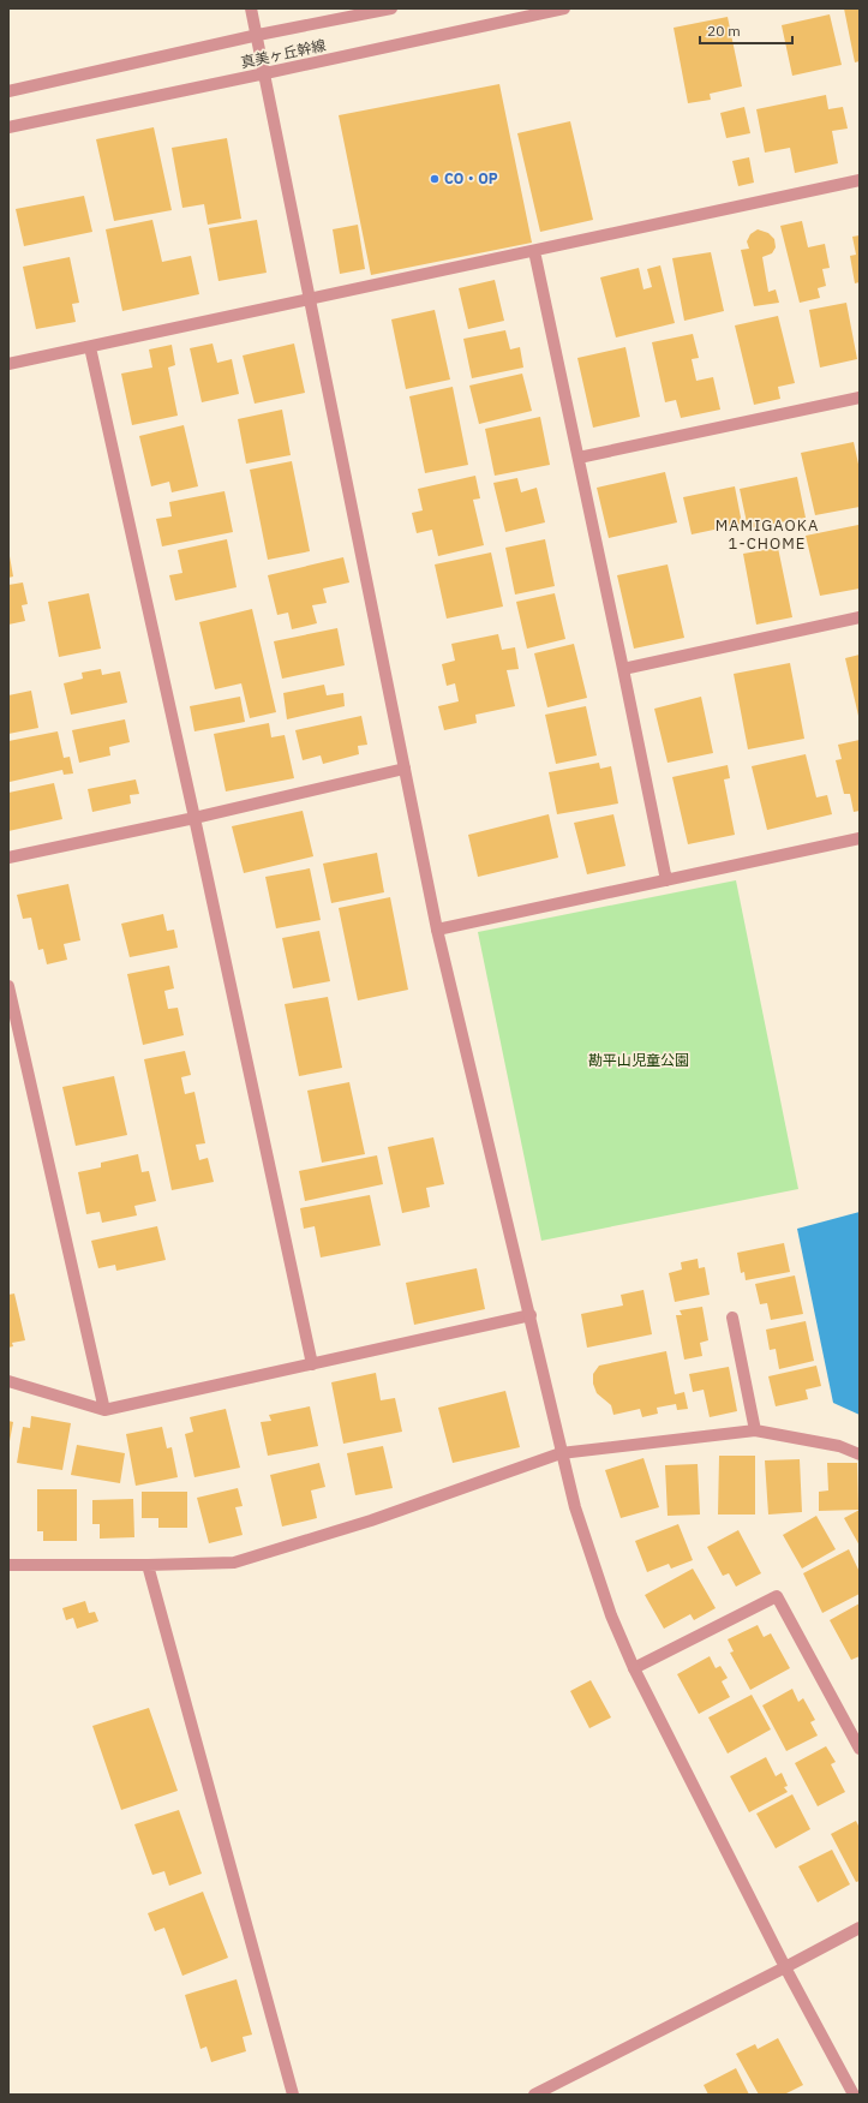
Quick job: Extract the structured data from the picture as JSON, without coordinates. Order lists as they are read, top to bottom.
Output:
{
  "streets": {
    "street": ["真美ヶ丘幹線"]
  },
  "districts": ["MAMIGAOKA 1-CHOME"],
  "parks": ["勘平山児童公園"],
  "places": ["CO・OP"],
  "scale_bar": "20 m"
}
